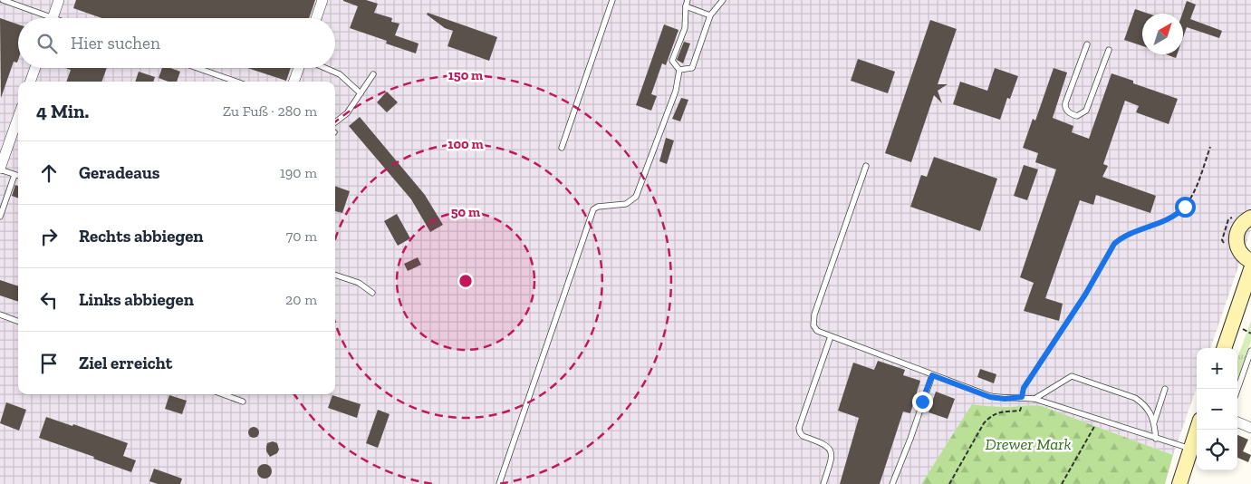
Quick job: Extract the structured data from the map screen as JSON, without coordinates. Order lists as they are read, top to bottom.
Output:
{
  "parks": ["Drewer Mark"],
  "north": "top right",
  "page": {
    "search": "Hier suchen",
    "heading": ["4 Min.", "Zu Fuß · 280 m"],
    "list": [
      ["Geradeaus", "190 m"],
      ["Rechts abbiegen", "70 m"],
      ["Links abbiegen", "20 m"],
      "Ziel erreicht"
    ],
    "map_buttons": ["+", "−"]
  },
  "rings": ["150 m", "100 m", "50 m"]
}
